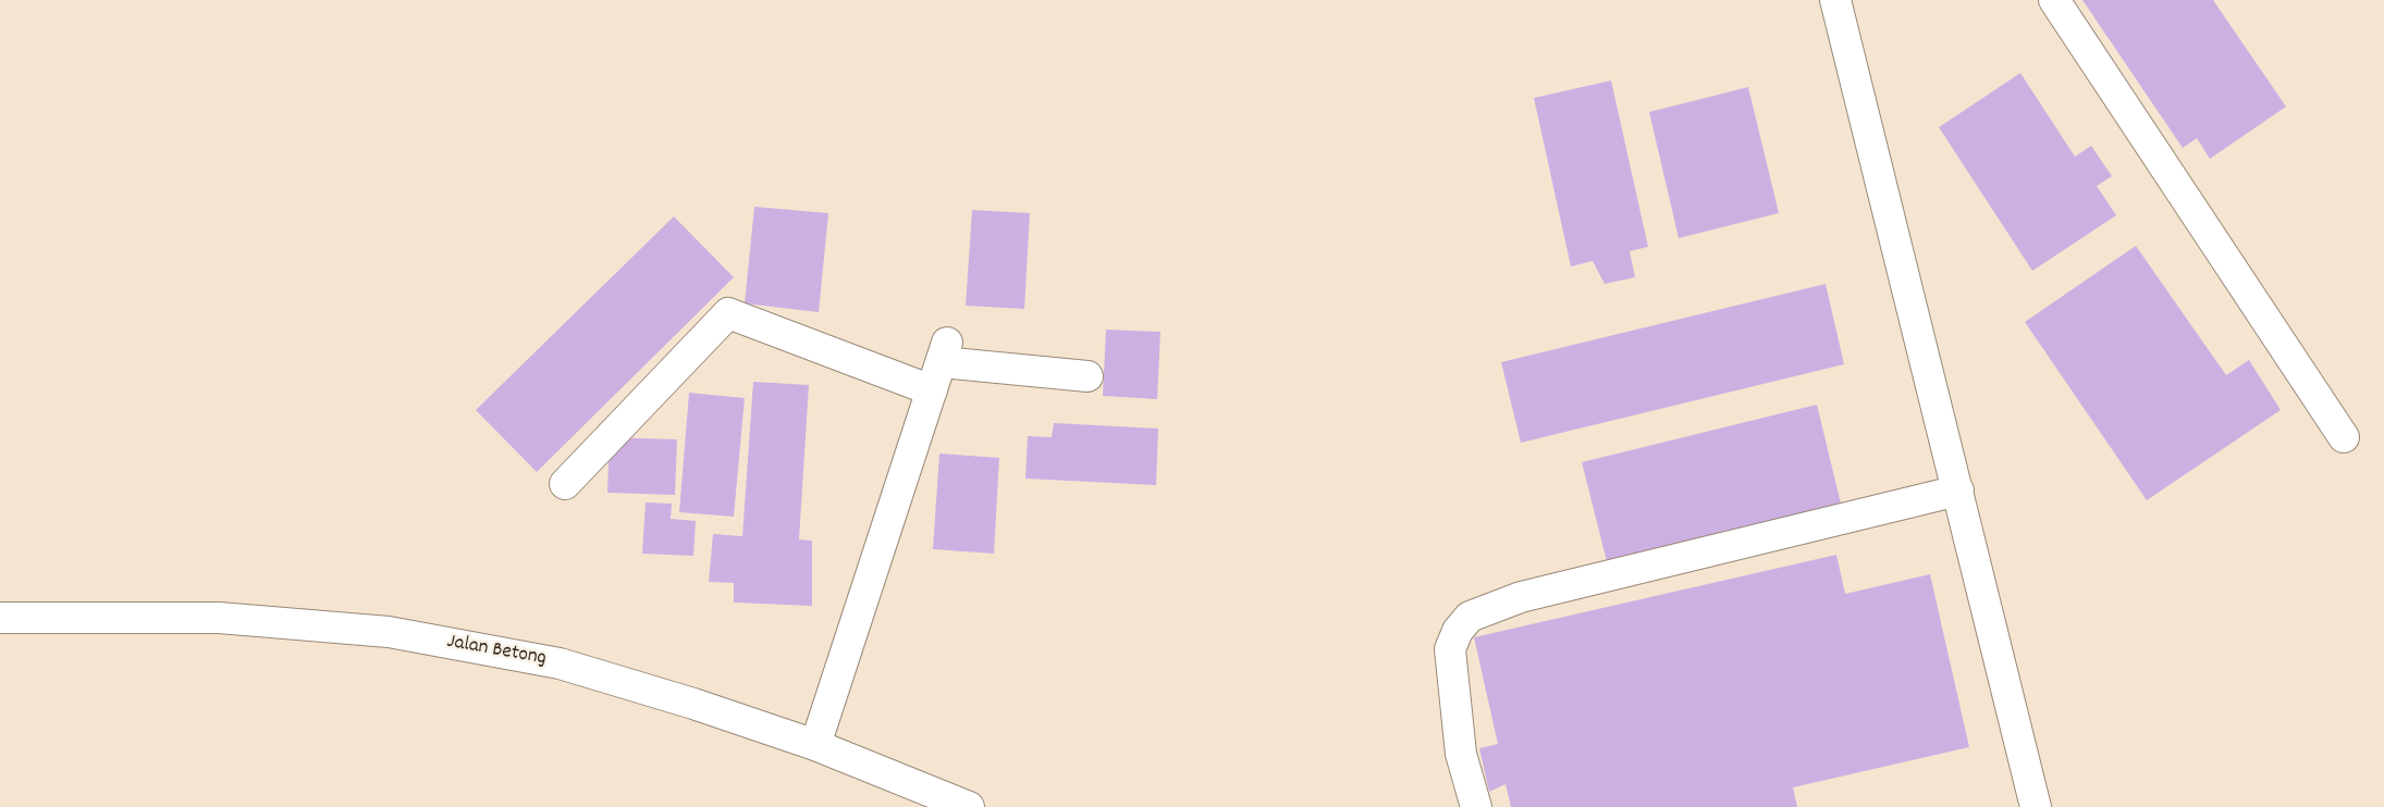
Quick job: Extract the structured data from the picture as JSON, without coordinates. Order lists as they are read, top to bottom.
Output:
{
  "streets": {
    "street": ["Jalan Betong"]
  }
}
